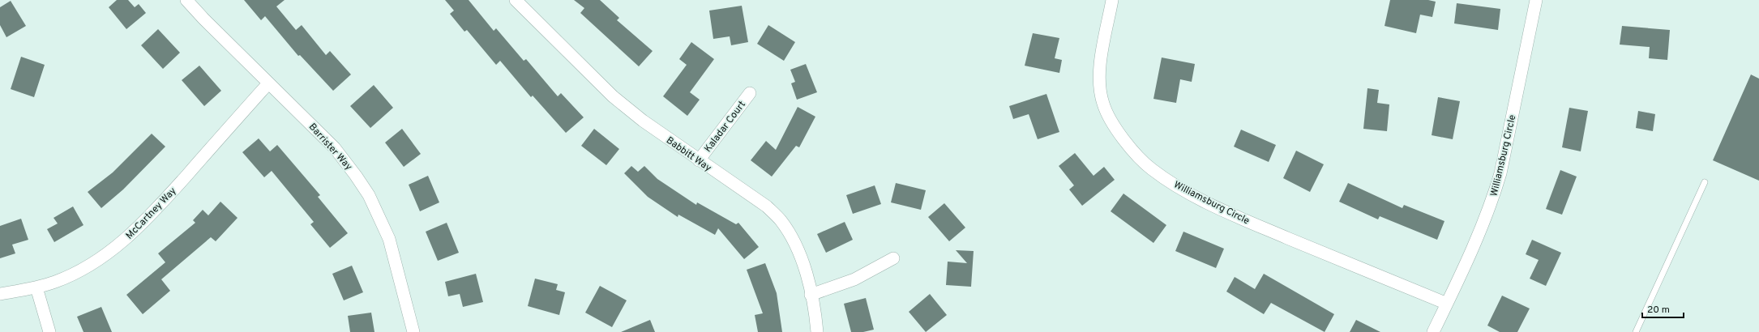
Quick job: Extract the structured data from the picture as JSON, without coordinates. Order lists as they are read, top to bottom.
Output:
{
  "streets": {
    "street": [
      "Kaladar Court",
      "Barrister Way",
      "Babbitt Way",
      "Williamsburg Circle",
      "McCartney Way"
    ]
  },
  "crossings": [
    ["Kaladar Court", "Babbitt Way"],
    ["Barrister Way", "McCartney Way"]
  ],
  "scale_bar": "20 m"
}
